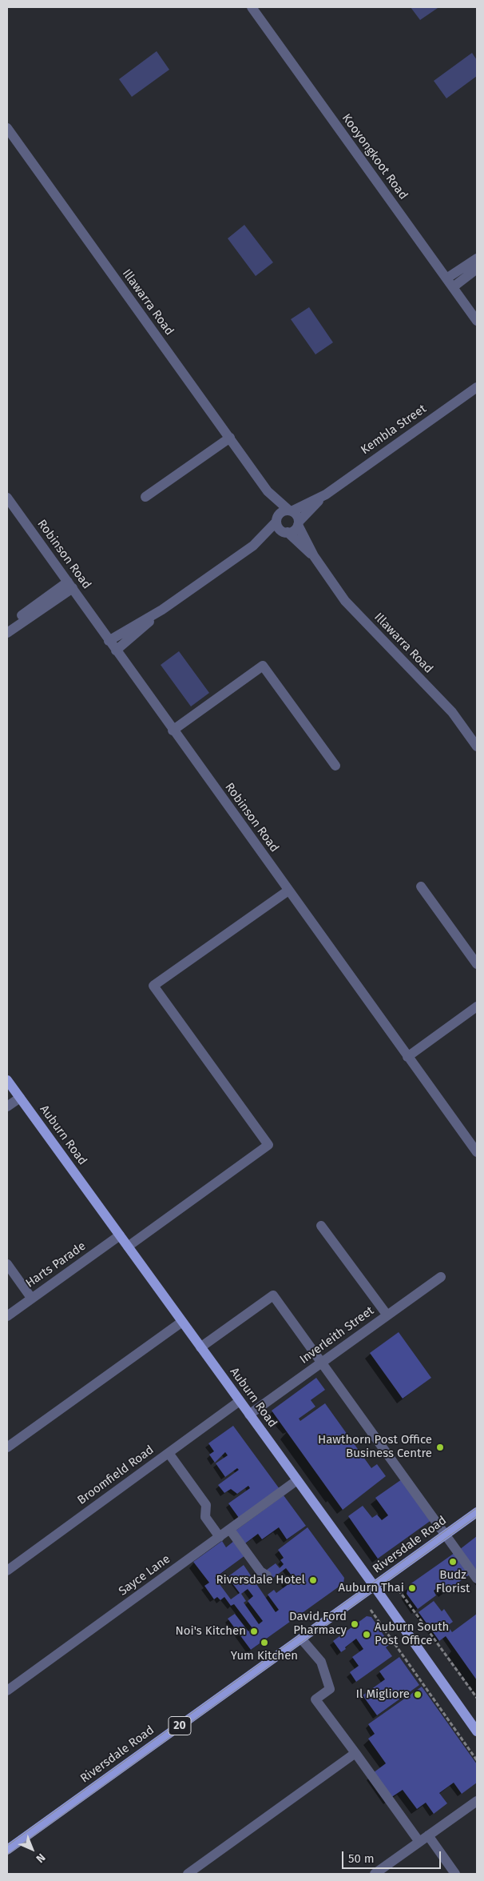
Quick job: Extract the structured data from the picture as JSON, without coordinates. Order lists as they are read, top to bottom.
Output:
{
  "streets": {
    "main road": ["Auburn Road", "Riversdale Road", "20"],
    "street": [
      "Kooyongkoot Road",
      "Illawarra Road",
      "Kembla Street",
      "Robinson Road",
      "Harts Parade",
      "Inverleith Street",
      "Broomfield Road",
      "Sayce Lane"
    ]
  },
  "crossings": [
    ["Illawarra Road", "Kembla Street"],
    ["Auburn Road", "Harts Parade"],
    ["Auburn Road", "Inverleith Street"],
    ["Auburn Road", "Broomfield Road"],
    ["Auburn Road", "Riversdale Road"],
    ["Auburn Road", "Sayce Lane"]
  ],
  "places": [
    "Hawthorn Post Office Business Centre",
    "Budz Florist",
    "Riversdale Hotel",
    "Auburn Thai",
    "David Ford Pharmacy",
    "Noi's Kitchen",
    "Auburn South Post Office",
    "Yum Kitchen",
    "Il Migliore"
  ],
  "scale_bar": "50 m",
  "north": "bottom right"
}
